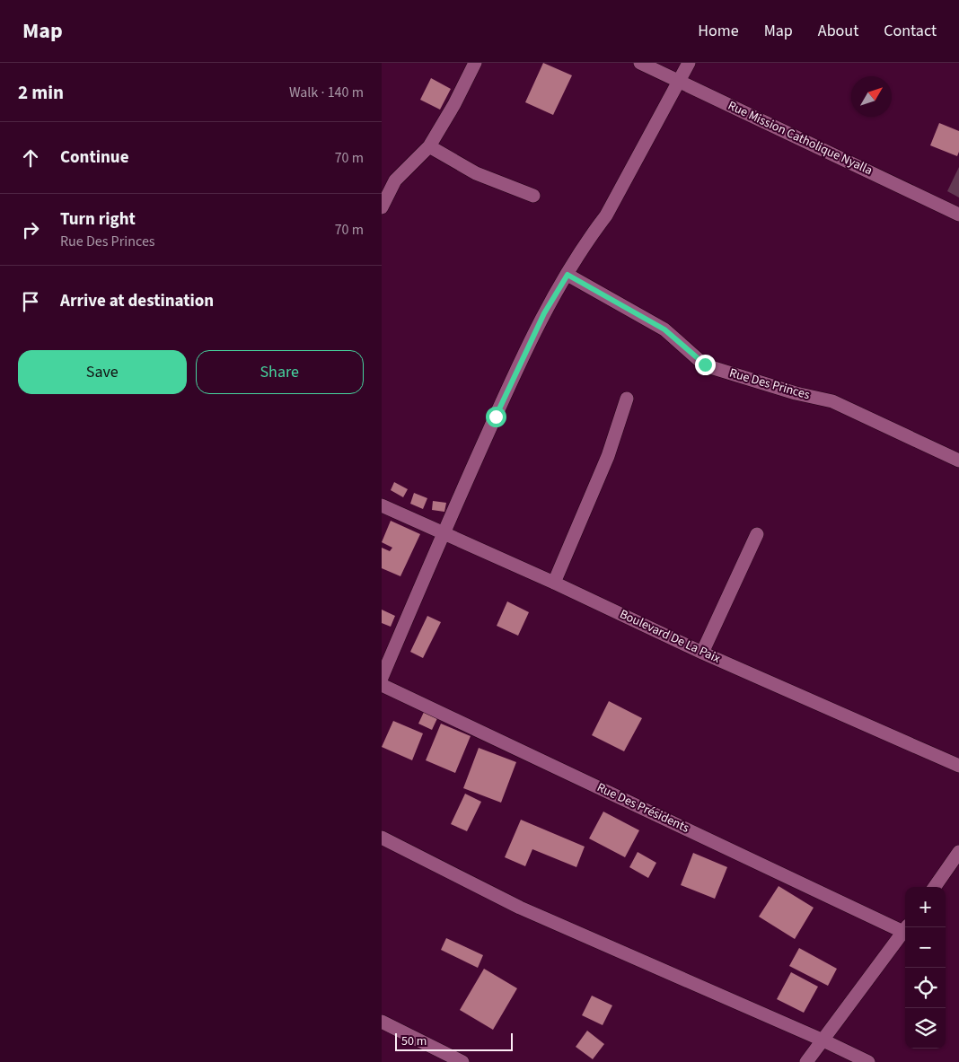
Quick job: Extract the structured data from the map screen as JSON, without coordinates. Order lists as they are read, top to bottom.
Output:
{
  "streets": {
    "street": [
      "Rue Mission Catholique Nyalla",
      "Rue Des Princes",
      "Boulevard De La Paix",
      "Rue Des Présidents"
    ]
  },
  "scale_bar": "50 m",
  "north": "top right",
  "page": {
    "header": "Map",
    "nav": [
      "Home",
      "Map",
      "About",
      "Contact"
    ],
    "heading": ["2 min", "Walk · 140 m"],
    "list": [
      ["Continue", "70 m"],
      ["Turn right", "Rue Des Princes", "70 m"],
      "Arrive at destination"
    ],
    "buttons": ["Save", "Share"],
    "map_buttons": ["+", "−"],
    "scale": "50 m"
  }
}
